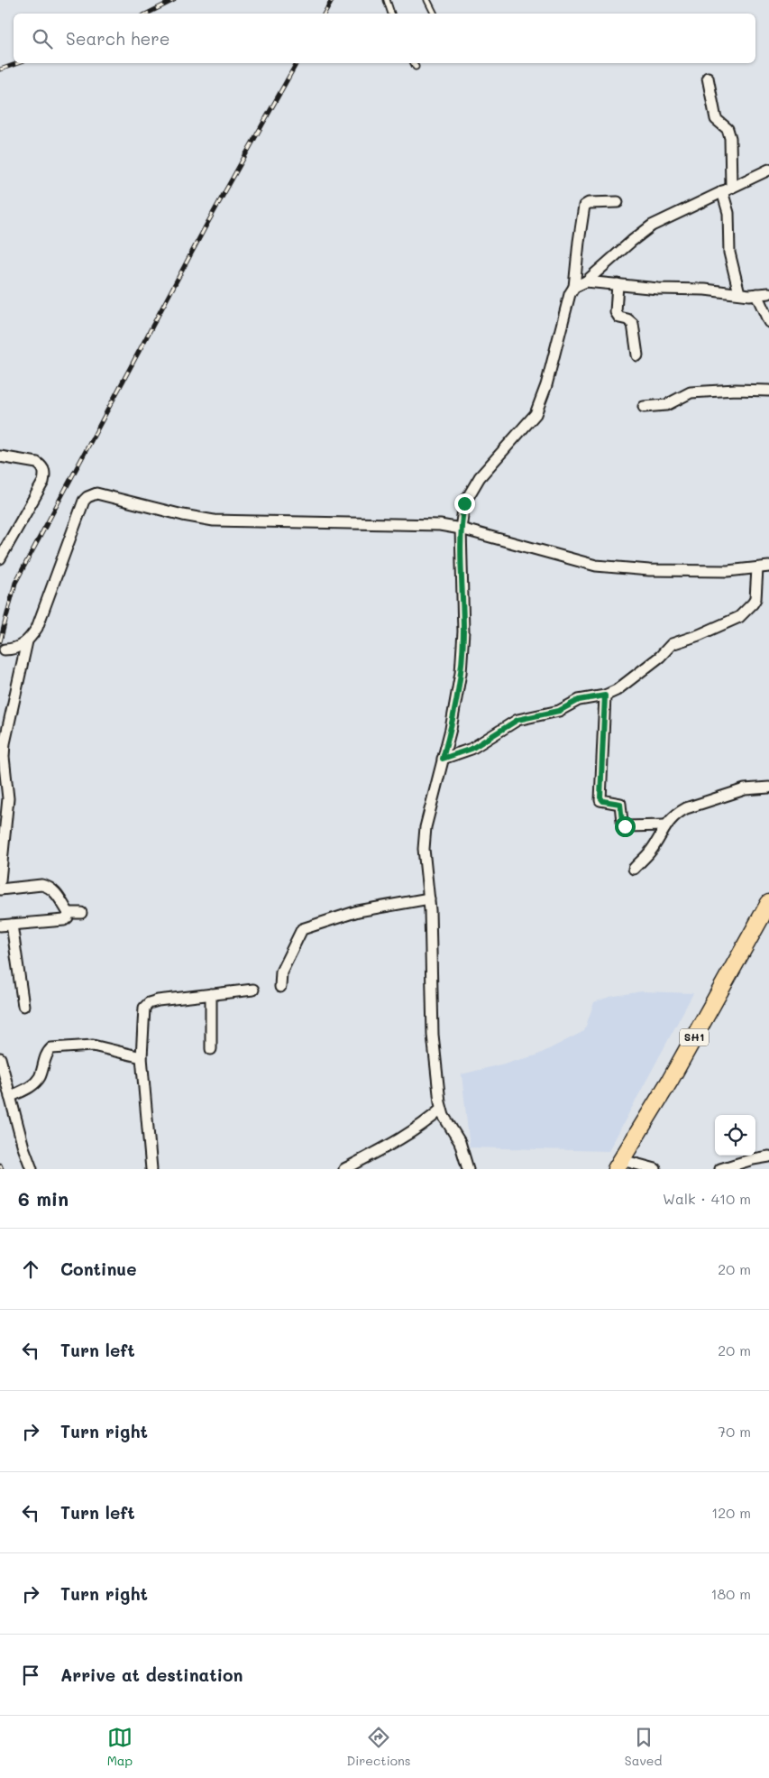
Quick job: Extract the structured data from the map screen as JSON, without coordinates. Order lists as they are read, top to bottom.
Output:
{
  "streets": {
    "main road": ["SH1"]
  },
  "page": {
    "search": "Search here",
    "heading": ["6 min", "Walk · 410 m"],
    "list": [
      ["Continue", "20 m"],
      ["Turn left", "20 m"],
      ["Turn right", "70 m"],
      ["Turn left", "120 m"],
      ["Turn right", "180 m"],
      "Arrive at destination"
    ],
    "nav": ["Map", "Directions", "Saved"]
  }
}
